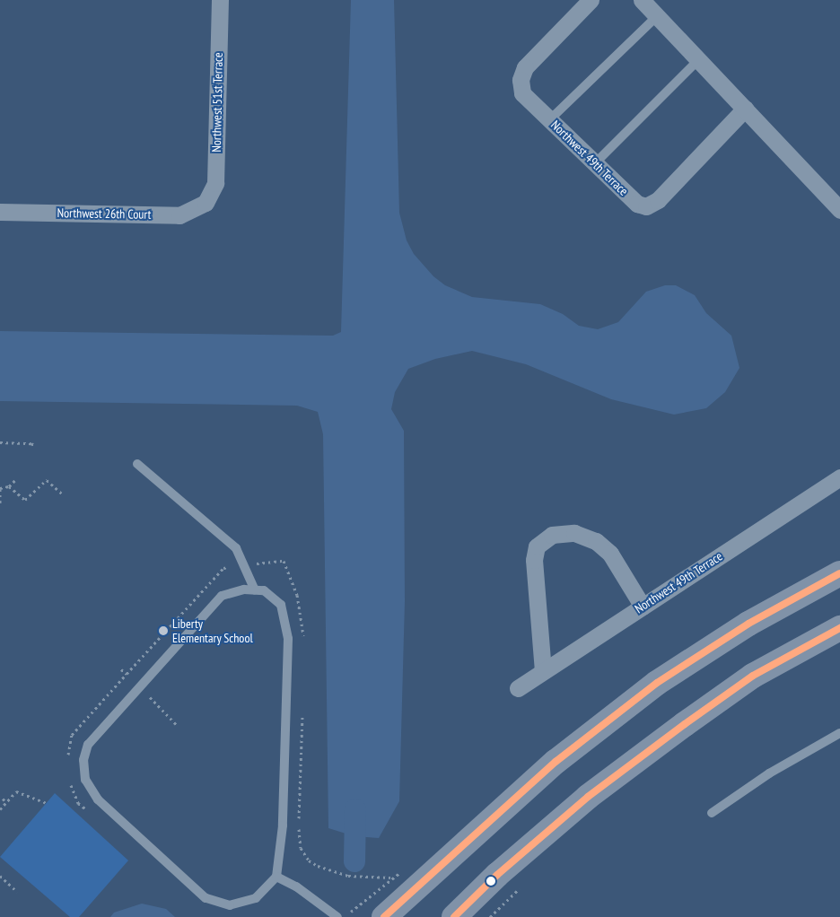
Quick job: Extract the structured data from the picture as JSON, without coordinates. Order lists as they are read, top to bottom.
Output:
{
  "streets": {
    "street": ["Northwest 51st Terrace", "Northwest 49th Terrace", "Northwest 26th Court"]
  },
  "crossings": [
    ["Northwest 51st Terrace", "Northwest 26th Court"]
  ],
  "places": ["Liberty Elementary School"]
}
